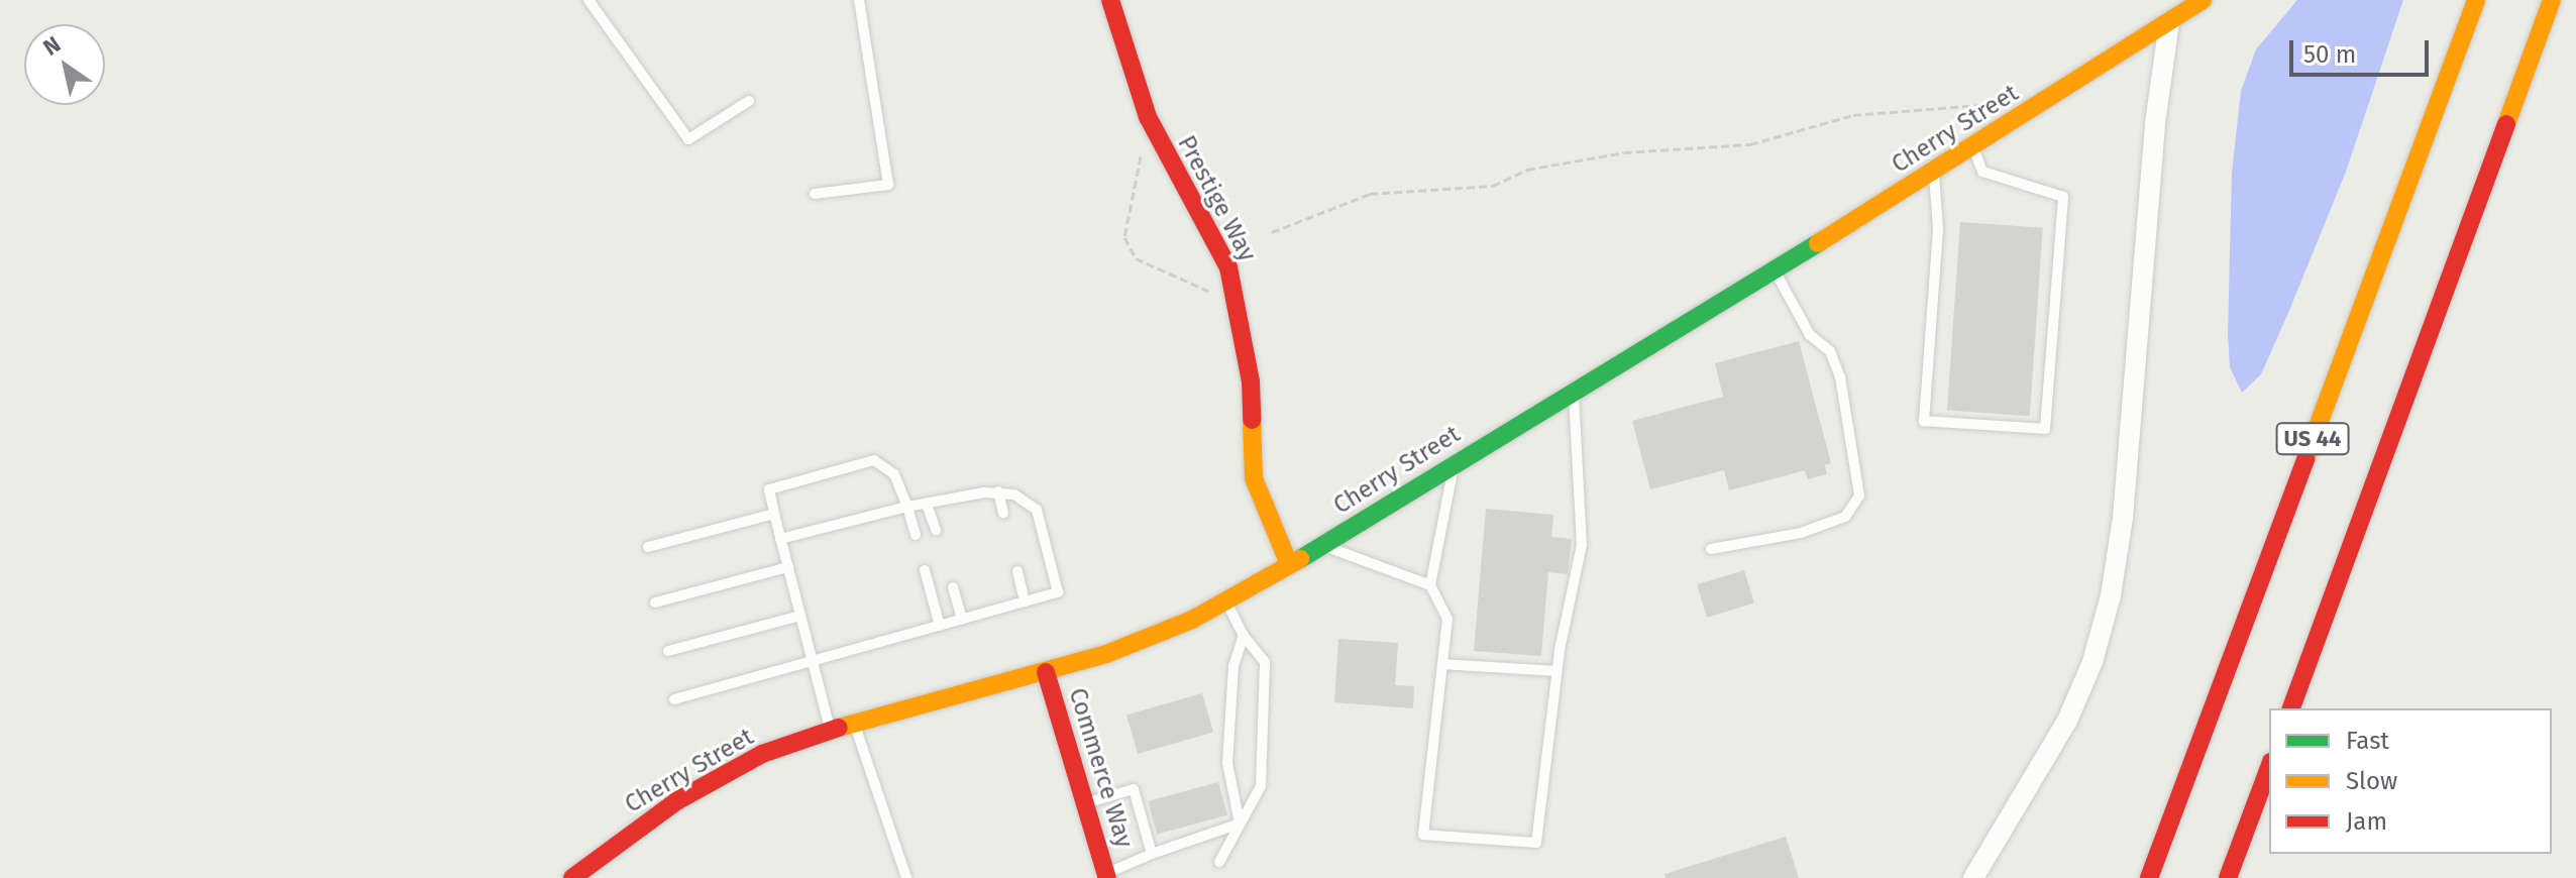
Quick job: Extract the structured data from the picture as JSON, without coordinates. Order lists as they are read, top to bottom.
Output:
{
  "streets": {
    "main road": [
      "Cherry Street",
      "Prestige Way",
      "US 44",
      "Commerce Way"
    ]
  },
  "crossings": [
    ["Cherry Street", "Prestige Way"],
    ["Cherry Street", "Commerce Way"]
  ],
  "legend": ["Fast", "Slow", "Jam"],
  "scale_bar": "50 m",
  "north": "top left"
}
